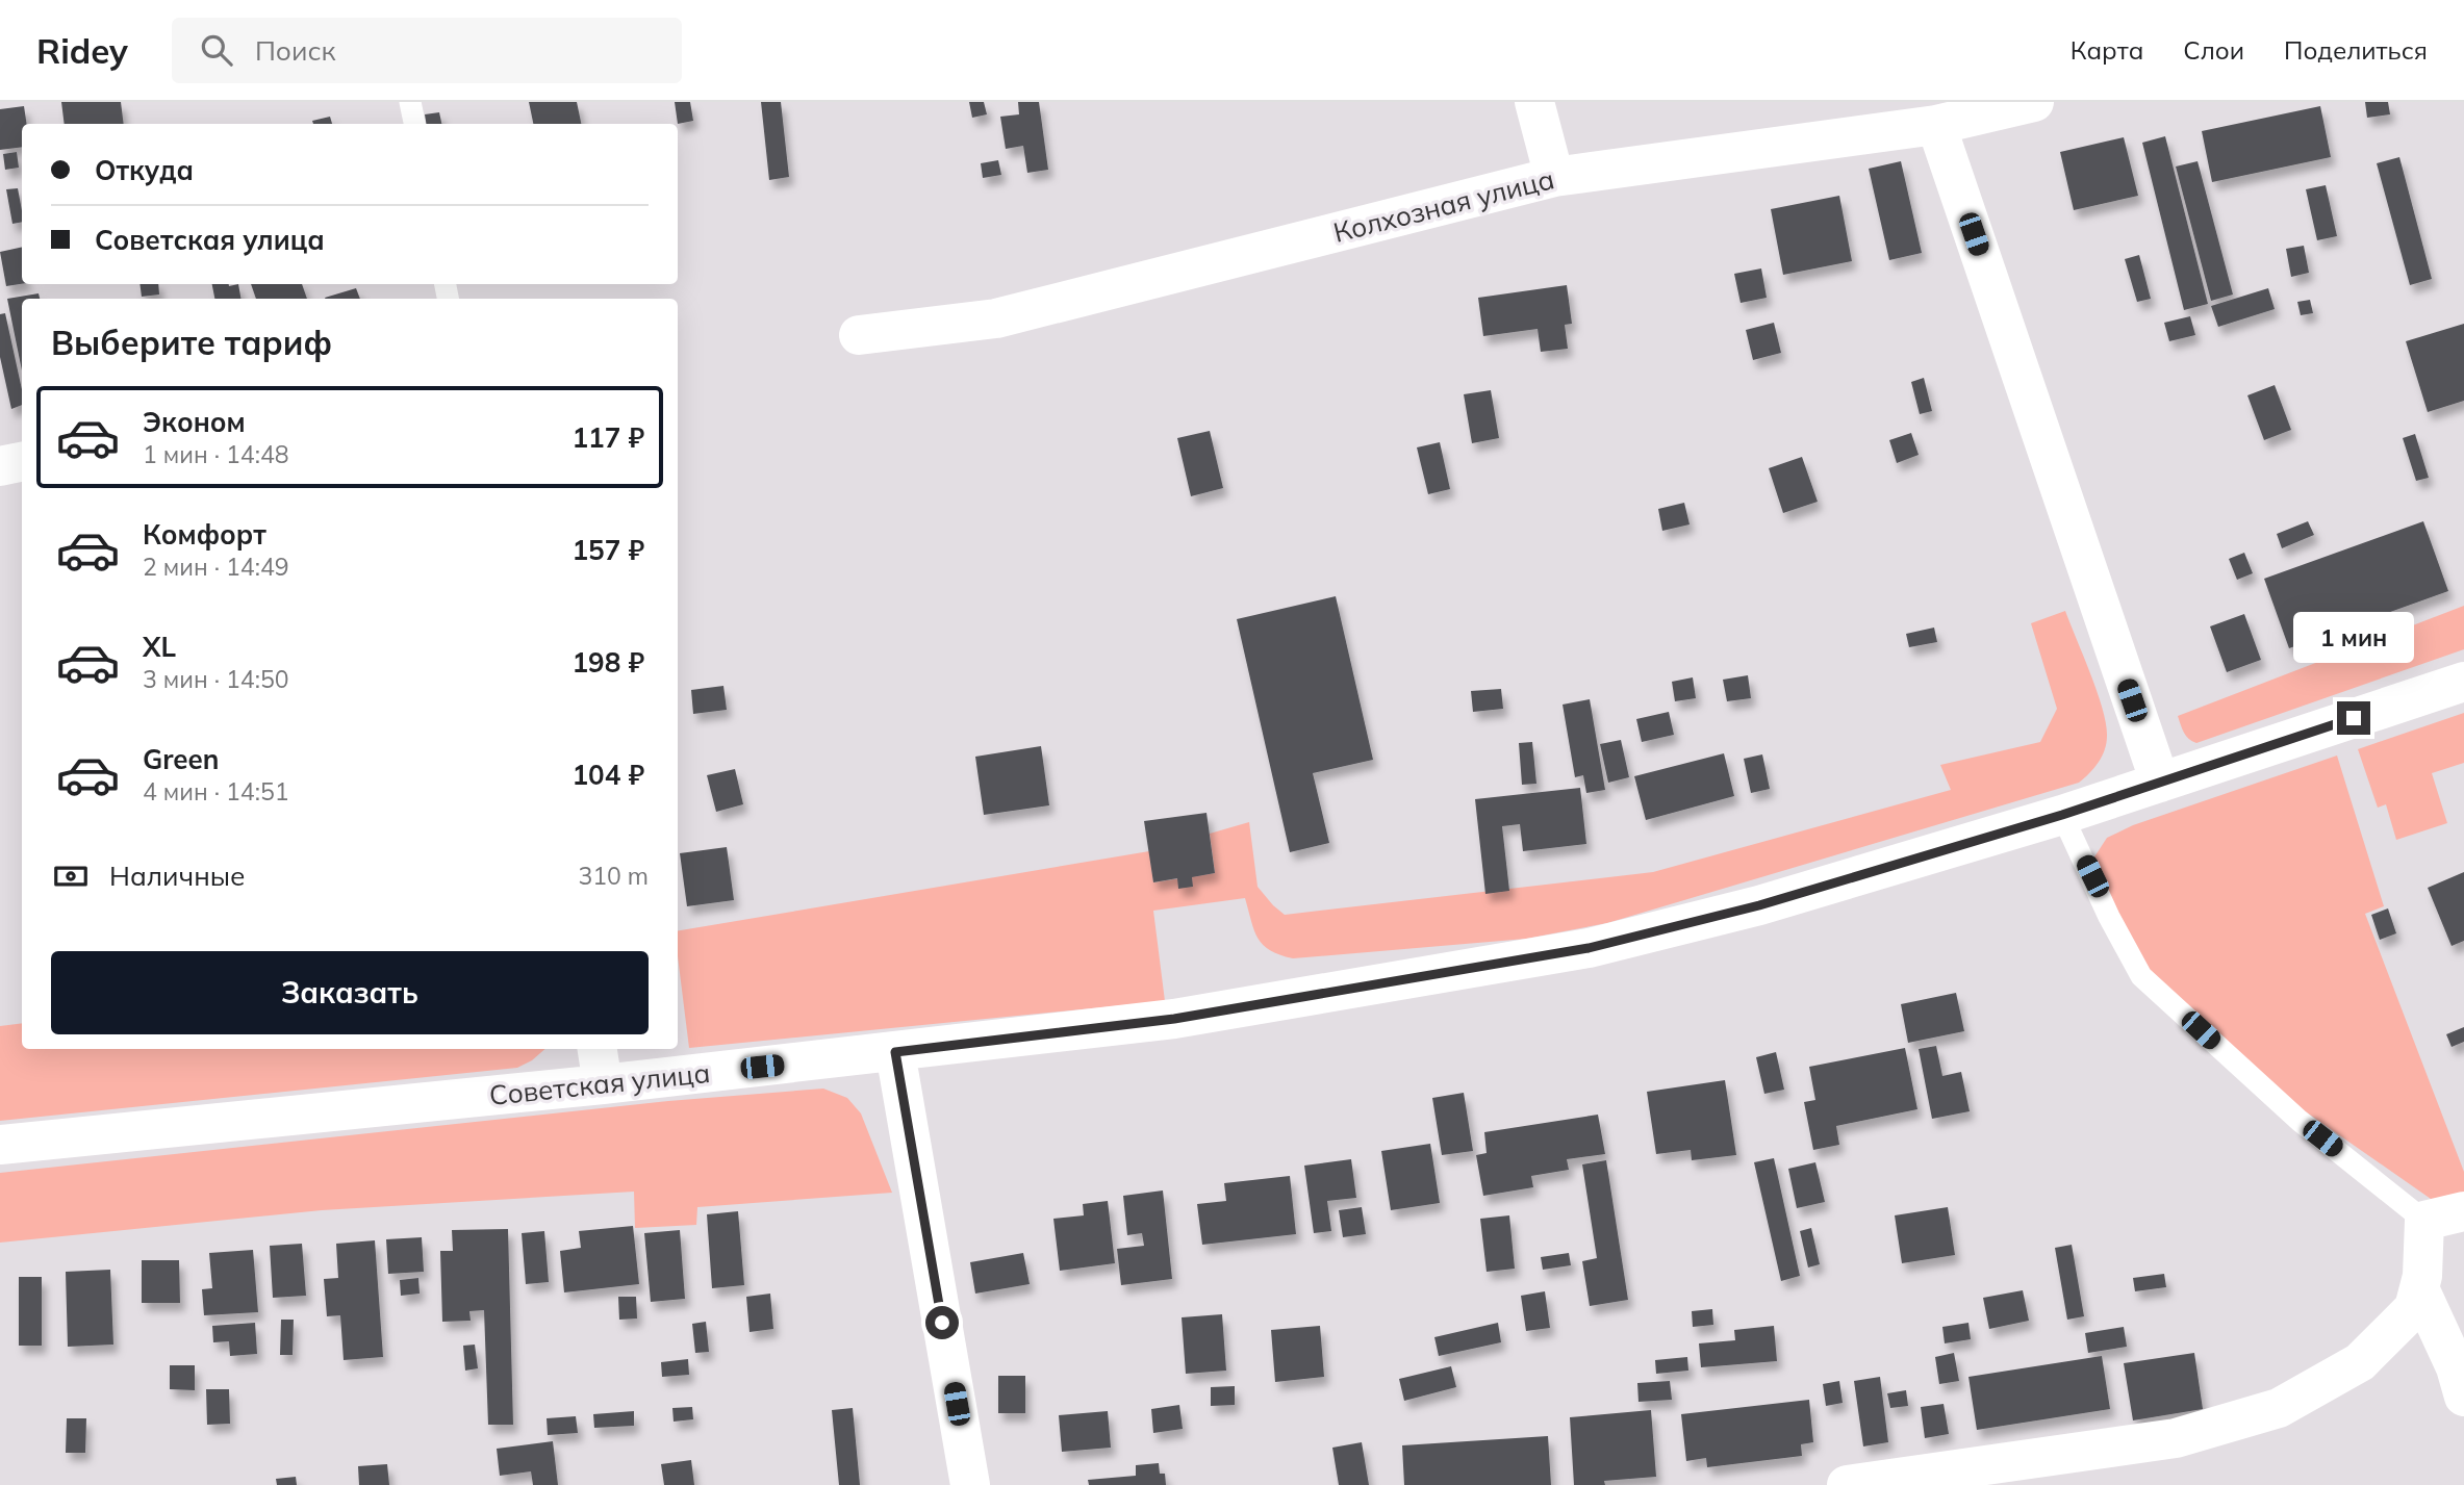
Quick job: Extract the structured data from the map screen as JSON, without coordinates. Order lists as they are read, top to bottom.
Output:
{
  "streets": {
    "street": ["Колхозная улица", "Советская улица"]
  },
  "page": {
    "header": "Ridey",
    "search": "Поиск",
    "nav": ["Карта", "Слои", "Поделиться"],
    "banner": ["Откуда", "Советская улица"],
    "heading": "Выберите тариф",
    "list": [
      {
        "name": "Эконом",
        "note": "1 мин · 14:48",
        "value": "117 ₽"
      },
      {
        "name": "Комфорт",
        "note": "2 мин · 14:49",
        "value": "157 ₽"
      },
      {
        "name": "XL",
        "note": "3 мин · 14:50",
        "value": "198 ₽"
      },
      {
        "name": "Green",
        "note": "4 мин · 14:51",
        "value": "104 ₽"
      }
    ],
    "bubble": "1 мин",
    "pay": ["Наличные", "310 m"],
    "buttons": "Заказать"
  }
}
